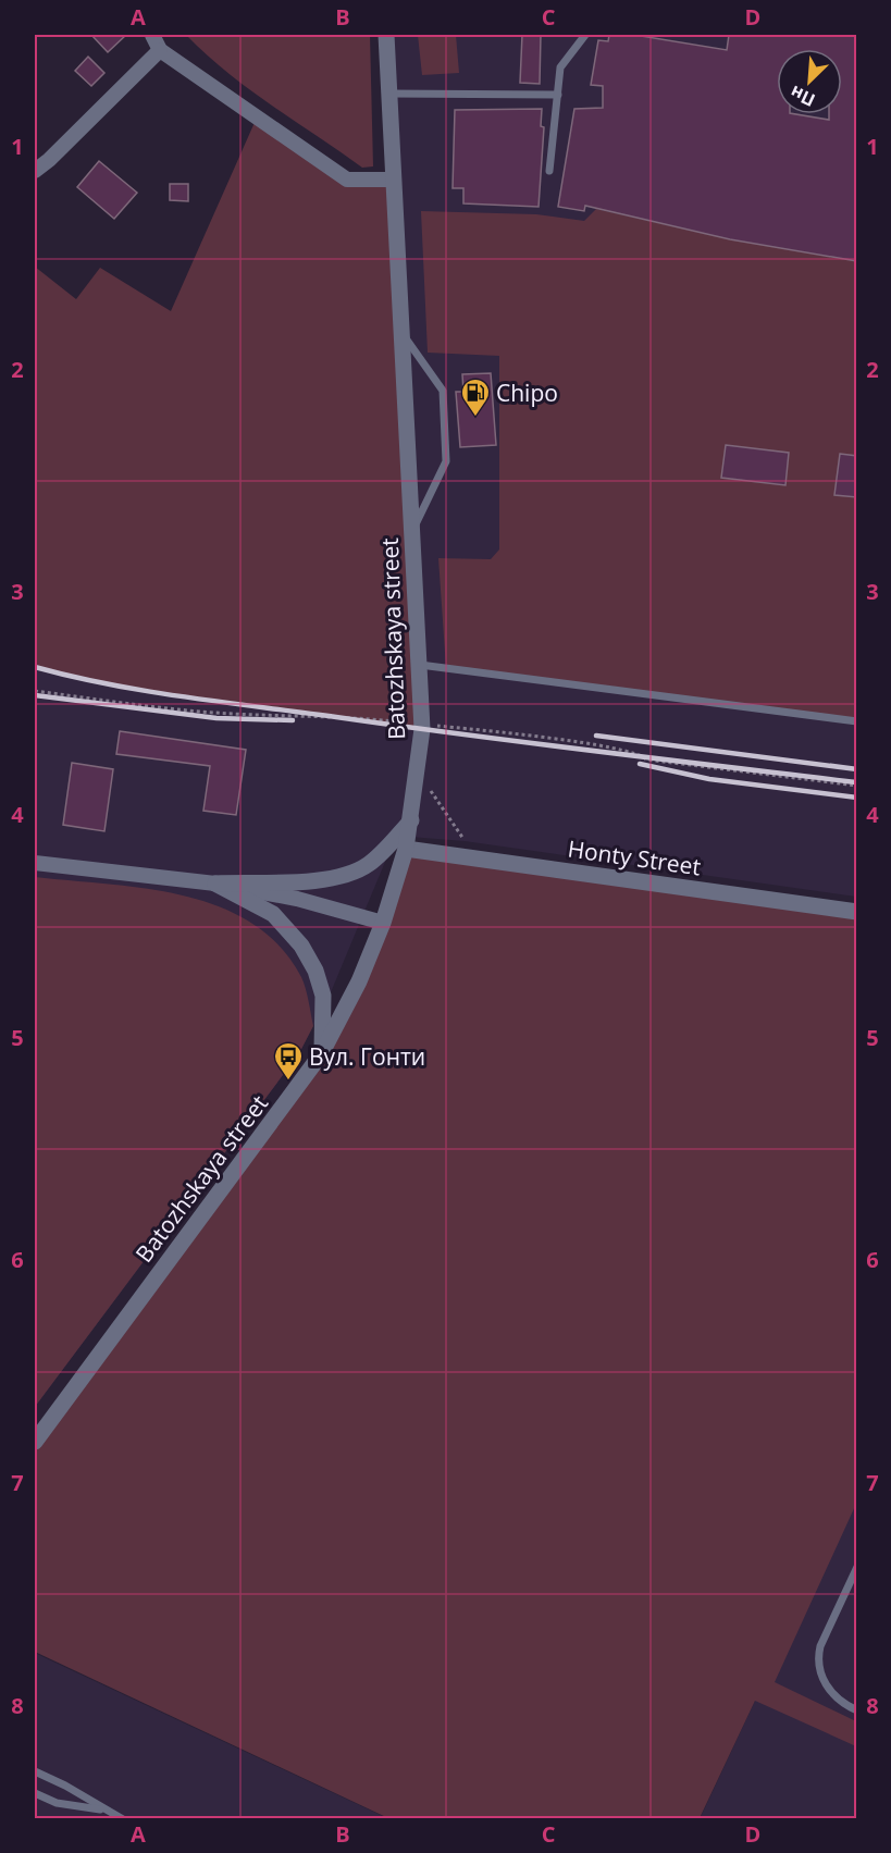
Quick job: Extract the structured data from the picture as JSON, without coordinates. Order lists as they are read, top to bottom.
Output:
{
  "streets": {
    "street": ["Batozhskaya street", "Honty Street"]
  },
  "crossings": [
    ["Batozhskaya street", "Honty Street"]
  ],
  "places": {
    "fuel station": ["Chipo"],
    "bus stop": ["Вул. Гонти"]
  },
  "north": "bottom left",
  "grid": {
    "columns": [
      "A",
      "B",
      "C",
      "D"
    ],
    "rows": [
      "1",
      "2",
      "3",
      "4",
      "5",
      "6",
      "7",
      "8"
    ]
  }
}
